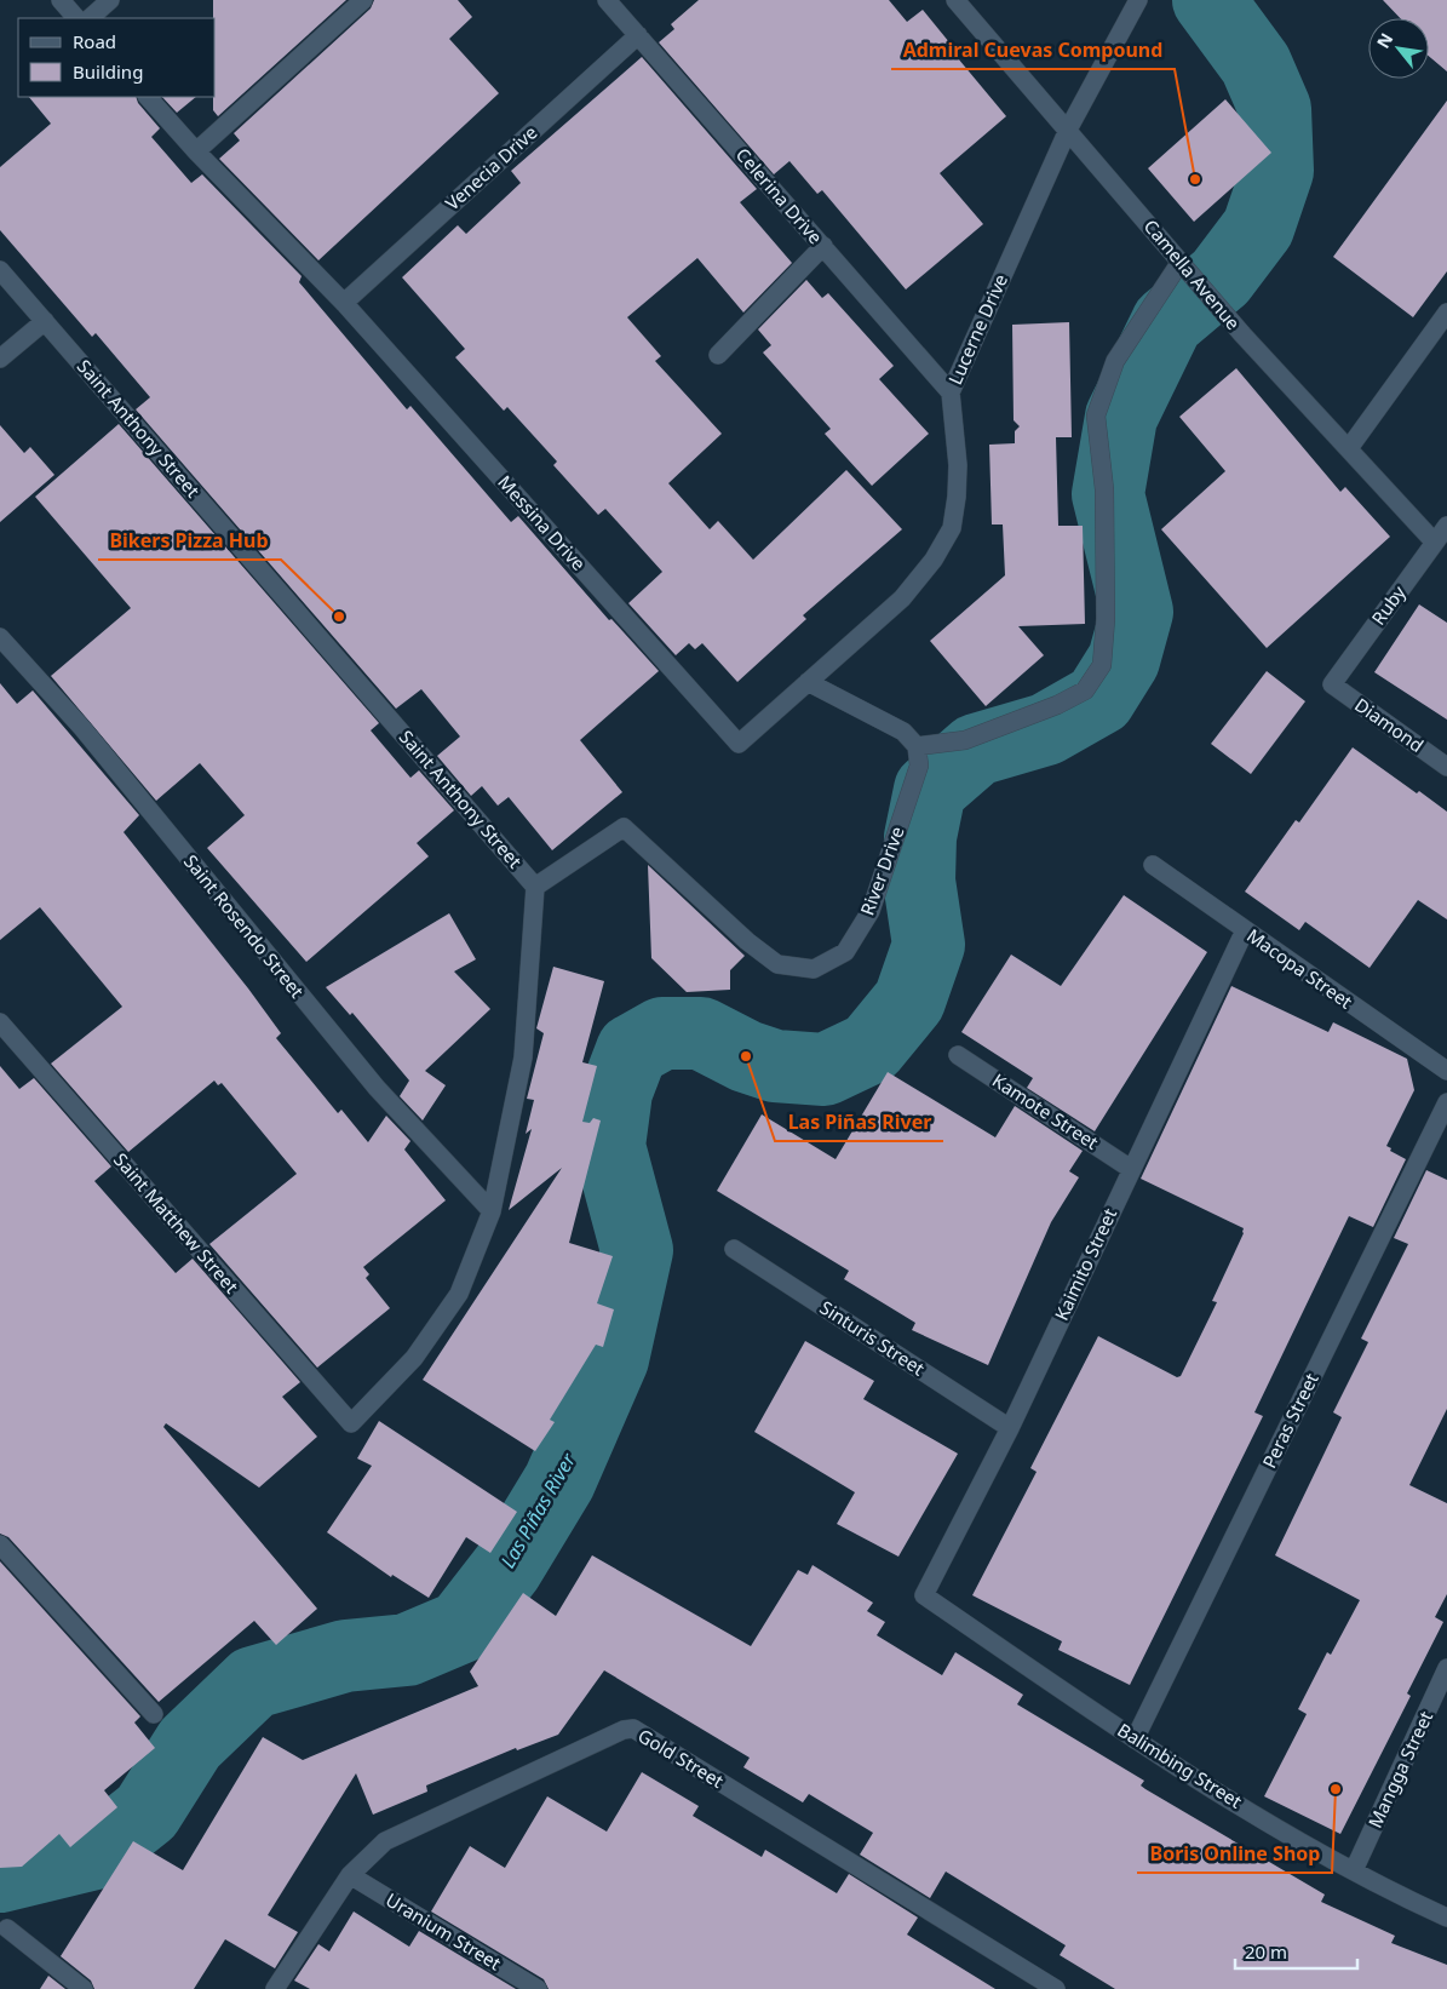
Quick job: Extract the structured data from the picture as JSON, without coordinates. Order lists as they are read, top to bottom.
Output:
{
  "streets": {
    "street": [
      "Venecia Drive",
      "Celerina Drive",
      "Camella Avenue",
      "Lucerne Drive",
      "Saint Anthony Street",
      "Messina Drive",
      "Ruby",
      "Diamond",
      "River Drive",
      "Saint Rosendo Street",
      "Macopa Street",
      "Kamote Street",
      "Saint Matthew Street",
      "Kaimito Street",
      "Sinturis Street",
      "Peras Street",
      "Gold Street",
      "Balimbing Street",
      "Mangga Street",
      "Uranium Street"
    ]
  },
  "crossings": [
    ["Venecia Drive", "Celerina Drive"],
    ["Venecia Drive", "Messina Drive"],
    ["Celerina Drive", "Lucerne Drive"],
    ["Camella Avenue", "Lucerne Drive"],
    ["Camella Avenue", "Ruby"],
    ["Lucerne Drive", "Messina Drive"],
    ["Saint Anthony Street", "River Drive"],
    ["Ruby", "Diamond"],
    ["Saint Rosendo Street", "Saint Matthew Street"],
    ["Macopa Street", "Kaimito Street"],
    ["Kamote Street", "Kaimito Street"],
    ["Kaimito Street", "Sinturis Street"],
    ["Kaimito Street", "Balimbing Street"],
    ["Peras Street", "Balimbing Street"],
    ["Gold Street", "Uranium Street"],
    ["Balimbing Street", "Mangga Street"]
  ],
  "water": ["Las Piñas River"],
  "places": [
    "Admiral Cuevas Compound",
    "Bikers Pizza Hub",
    "Las Piñas River",
    "Boris Online Shop"
  ],
  "legend": ["Road", "Building"],
  "scale_bar": "20 m",
  "north": "top left"
}
